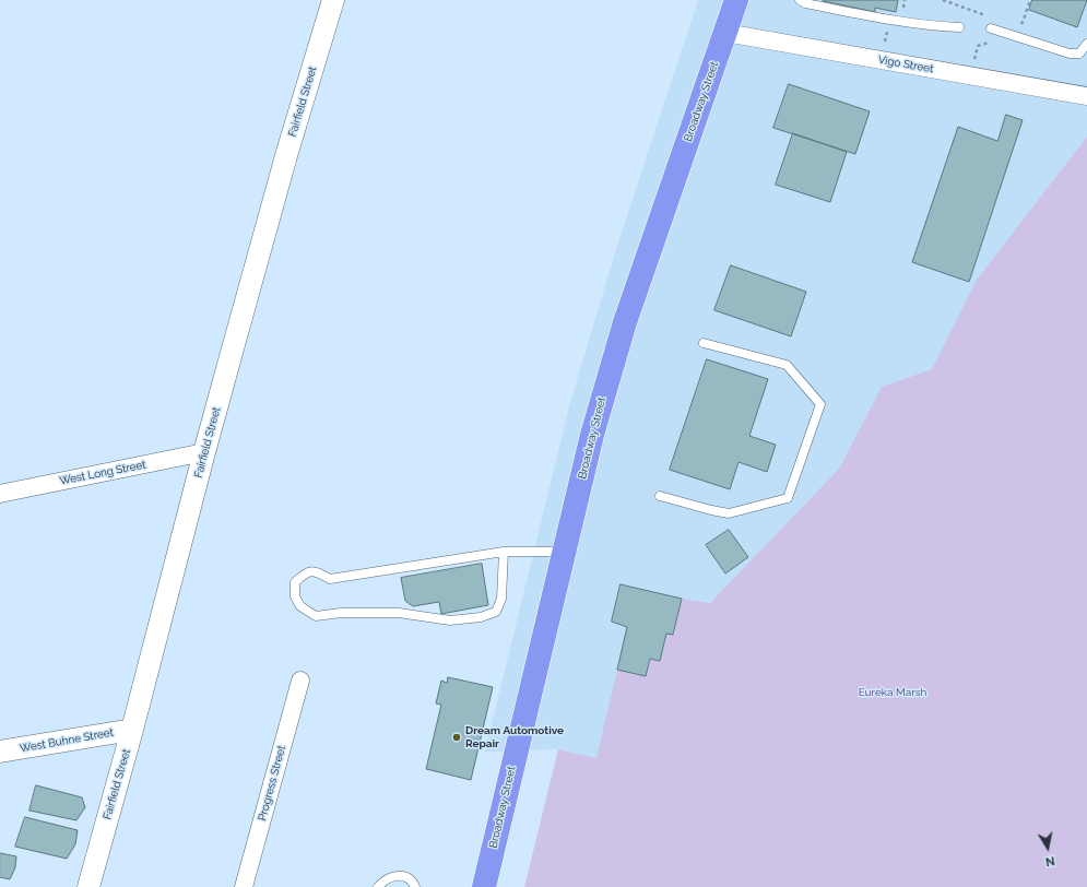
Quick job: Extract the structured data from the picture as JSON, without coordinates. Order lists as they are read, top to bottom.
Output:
{
  "streets": {
    "highway": ["Broadway Street"],
    "street": [
      "Vigo Street",
      "Fairfield Street",
      "West Long Street",
      "West Buhne Street",
      "Progress Street"
    ]
  },
  "crossings": [
    ["Vigo Street", "Broadway Street"],
    ["Fairfield Street", "West Long Street"],
    ["Fairfield Street", "West Buhne Street"]
  ],
  "parks": ["Eureka Marsh"],
  "places": ["Dream Automotive Repair"],
  "north": "bottom"
}
